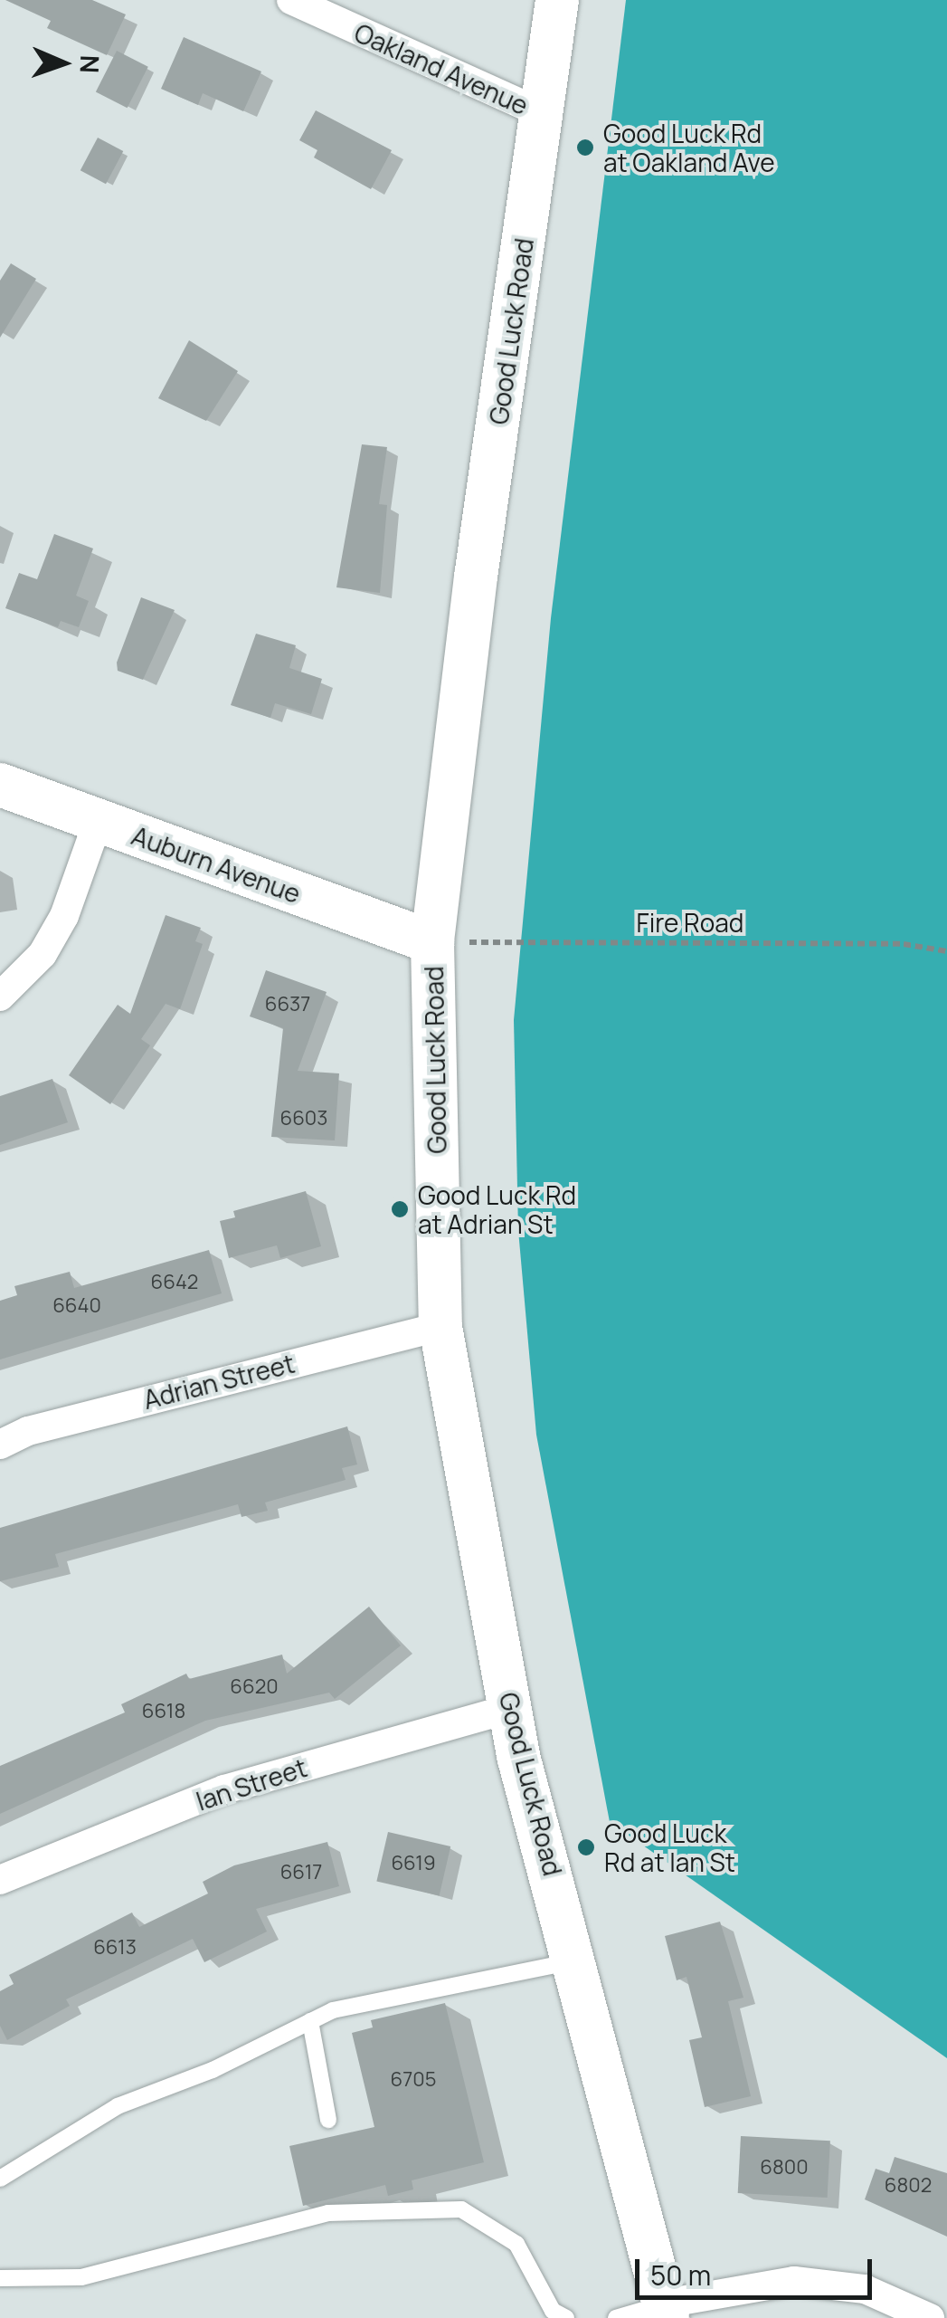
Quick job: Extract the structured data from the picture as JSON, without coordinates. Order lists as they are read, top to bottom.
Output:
{
  "streets": {
    "main road": ["Good Luck Road", "Auburn Avenue"],
    "street": ["Oakland Avenue", "Adrian Street", "Ian Street"],
    "path": ["Fire Road"]
  },
  "crossings": [
    ["Oakland Avenue", "Good Luck Road"],
    ["Good Luck Road", "Auburn Avenue"],
    ["Good Luck Road", "Fire Road"],
    ["Good Luck Road", "Adrian Street"],
    ["Good Luck Road", "Ian Street"],
    ["Auburn Avenue", "Fire Road"]
  ],
  "places": ["Good Luck Rd at Oakland Ave", "Good Luck Rd at Adrian St", "Good Luck Rd at Ian St"],
  "house_numbers": [
    "6637",
    "6603",
    "6642",
    "6640",
    "6620",
    "6618",
    "6619",
    "6617",
    "6613",
    "6705",
    "6800",
    "6802"
  ],
  "scale_bar": "50 m",
  "north": "right"
}
